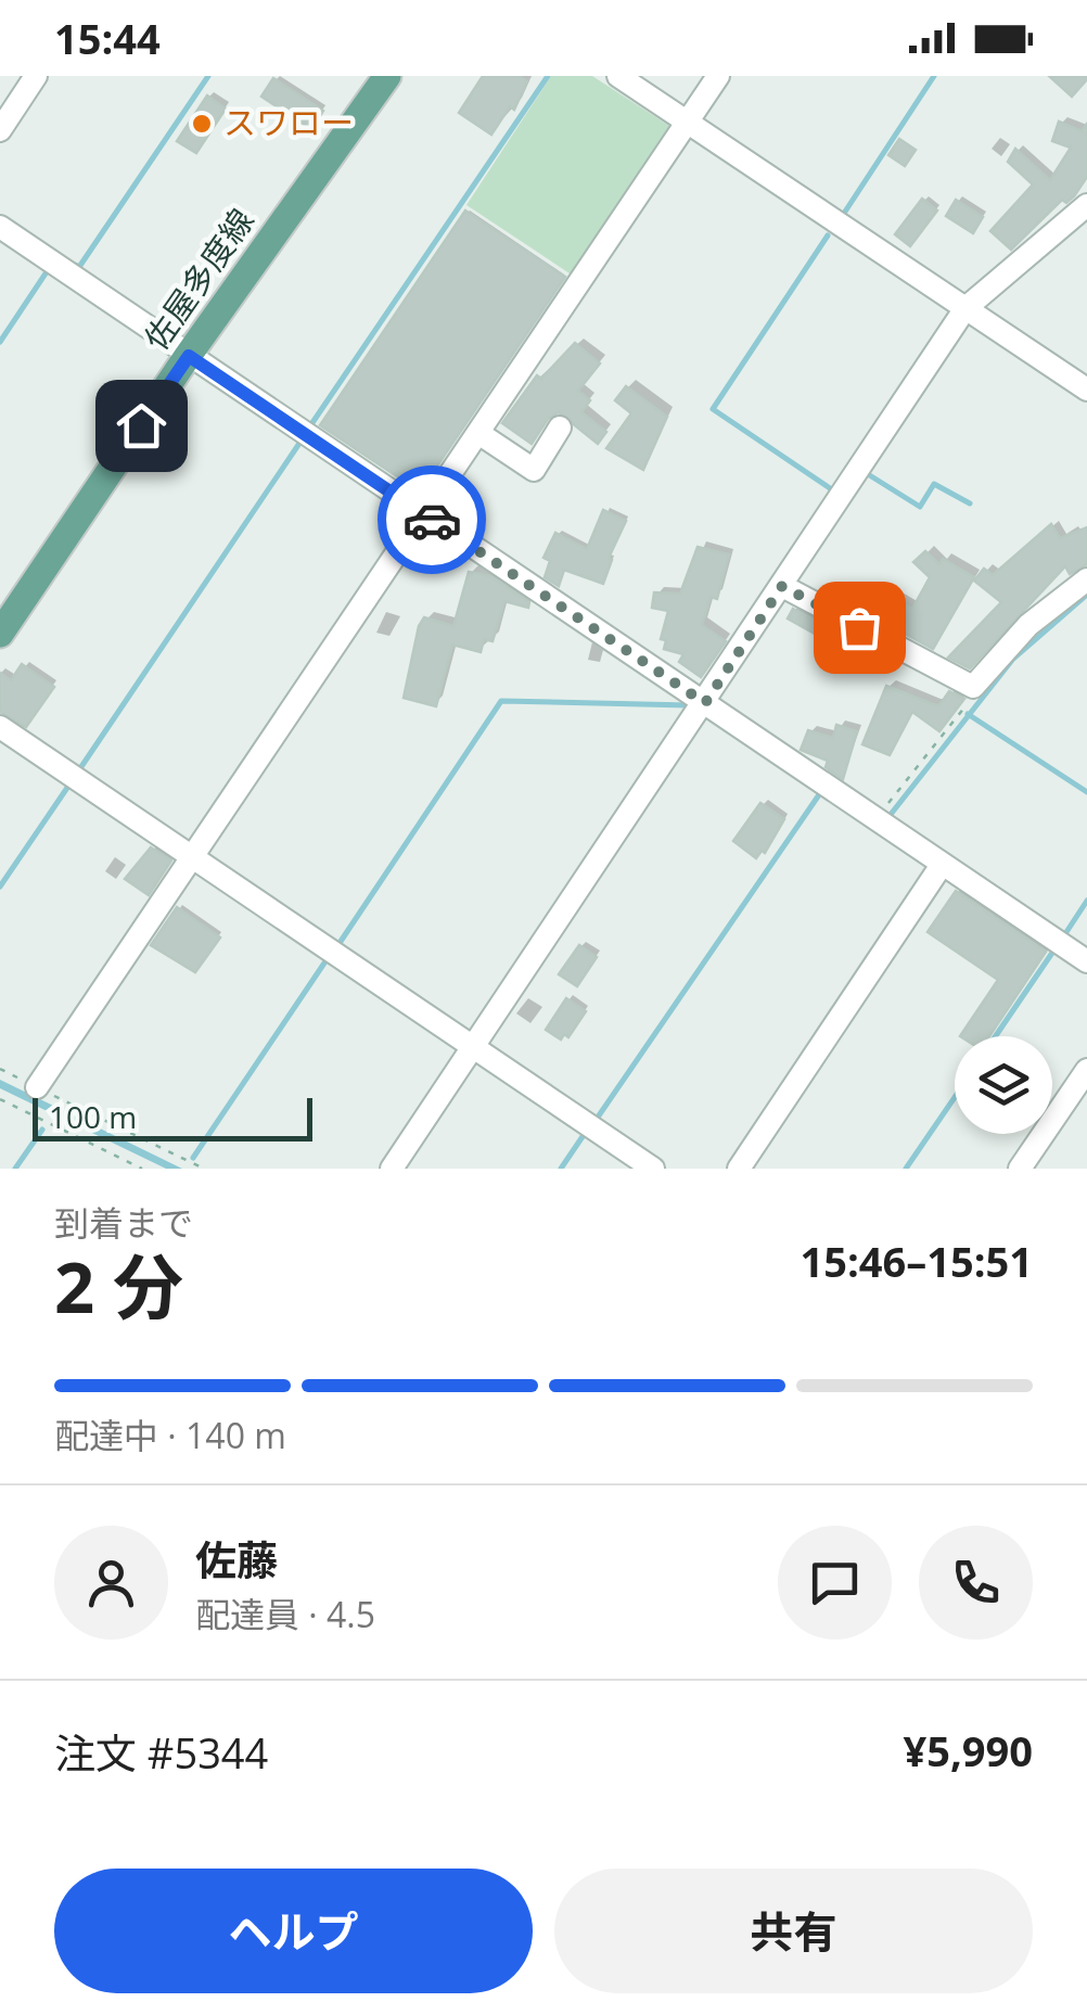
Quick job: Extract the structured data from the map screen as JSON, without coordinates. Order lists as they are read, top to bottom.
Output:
{
  "streets": {
    "main road": ["佐屋多度線"]
  },
  "places": ["スワロー"],
  "scale_bar": "100 m",
  "page": {
    "status": "15:44",
    "scale": "100 m",
    "heading": ["2 分", "到着まで", "15:46–15:51"],
    "panel": [
      "佐藤",
      "配達員 · 4.5",
      "注文 #5344",
      "¥5,990"
    ],
    "bar": "配達中 · 140 m",
    "buttons": ["ヘルプ", "共有"]
  }
}
